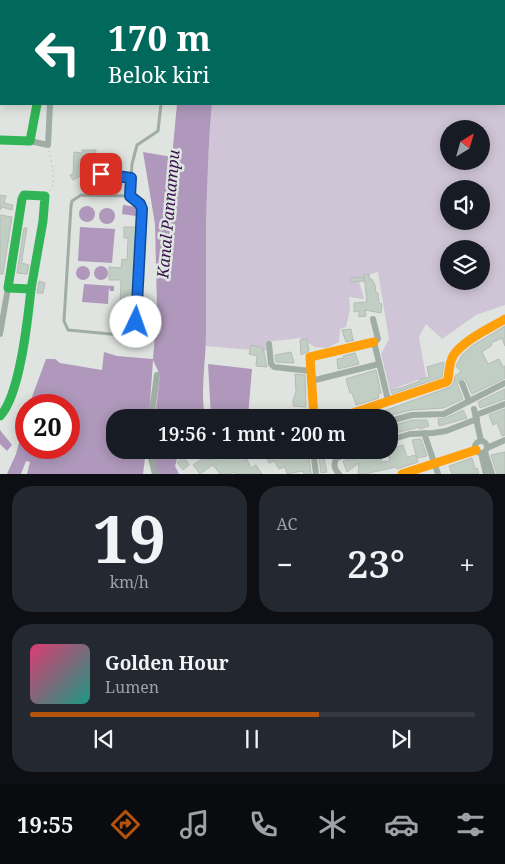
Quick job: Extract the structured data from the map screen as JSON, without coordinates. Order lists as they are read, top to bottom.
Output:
{
  "water": ["Kanal Pannampu"],
  "north": "top right",
  "page": {
    "turn": ["170 m", "Belok kiri"],
    "limit": "20",
    "trip": "19:56 · 1 mnt · 200 m",
    "tile": [
      ["19", "km/h"],
      "AC"
    ],
    "heat": ["−", "23°", "+"],
    "song": ["Golden Hour", "Lumen"],
    "tabs": "19:55"
  }
}
